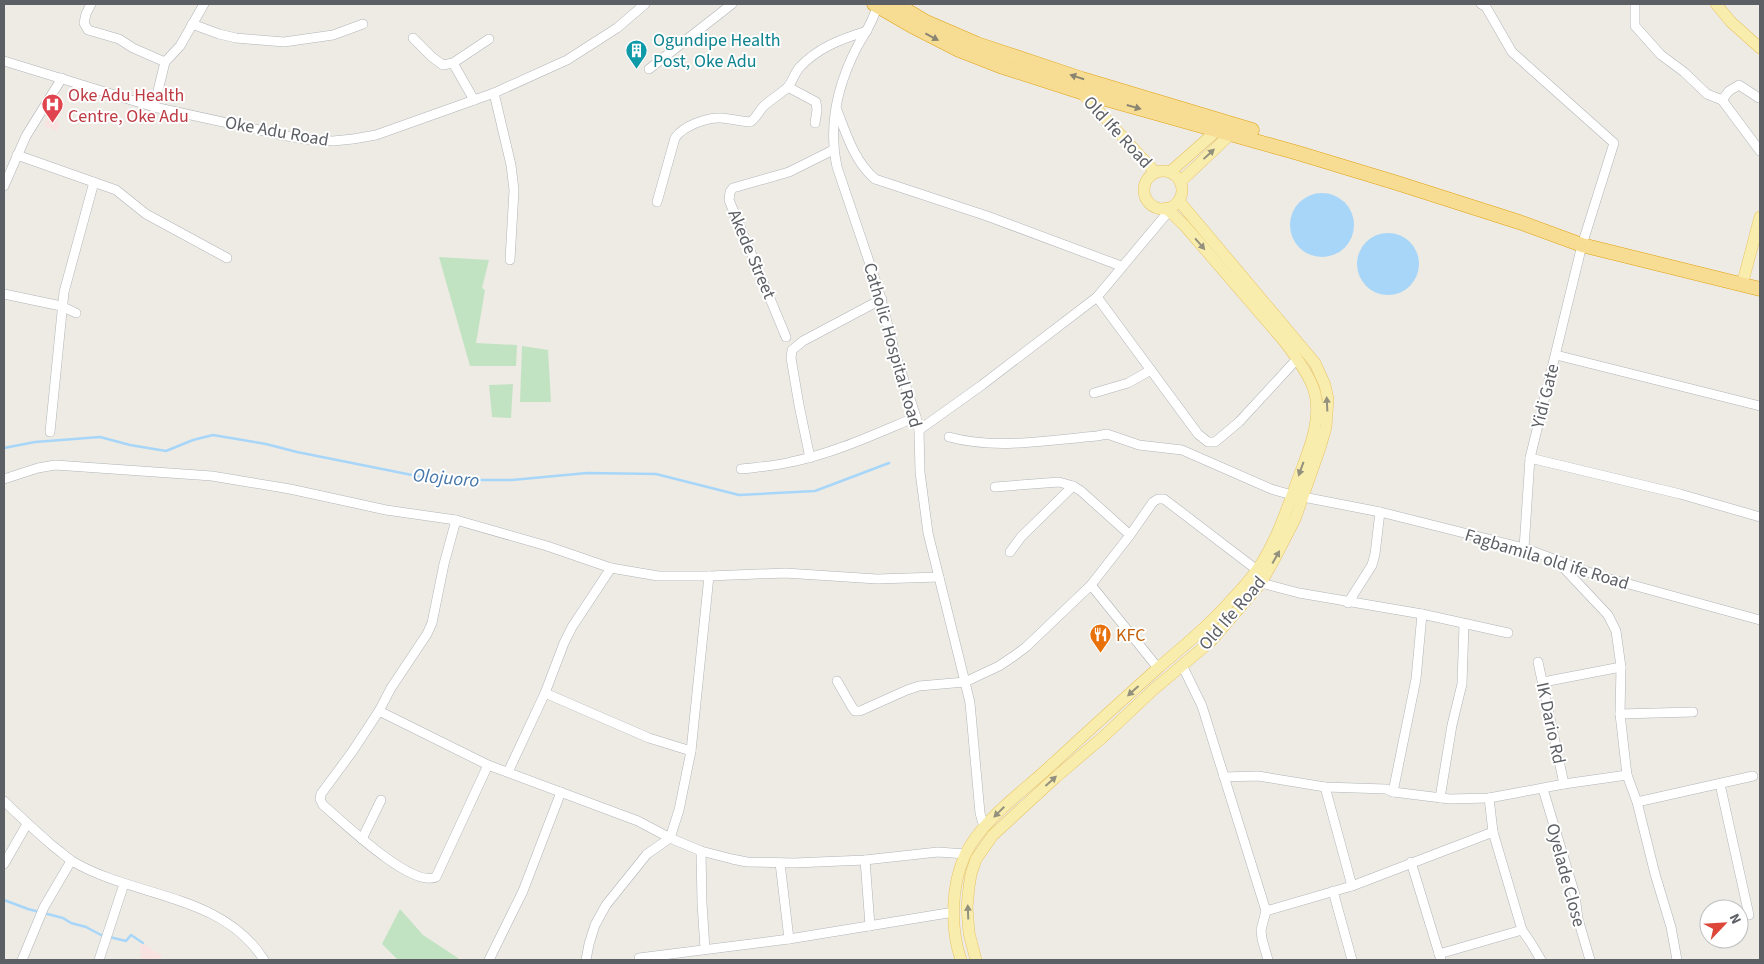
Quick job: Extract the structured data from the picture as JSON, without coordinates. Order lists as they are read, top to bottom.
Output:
{
  "streets": {
    "main road": ["Old Ife Road"],
    "street": [
      "Oke Adu Road",
      "Akede Street",
      "Catholic Hospital Road",
      "Yidi Gate",
      "Fagbamila old ife Road",
      "IK Dario Rd",
      "Oyelade Close"
    ]
  },
  "crossings": [
    ["Old Ife Road", "Catholic Hospital Road"],
    ["Old Ife Road", "Fagbamila old ife Road"],
    ["Akede Street", "Catholic Hospital Road"],
    ["Yidi Gate", "Fagbamila old ife Road"]
  ],
  "water": ["Olojuoro"],
  "places": {
    "building": ["Ogundipe Health Post, Oke Adu"],
    "hospital": ["Oke Adu Health Centre, Oke Adu"],
    "restaurant": ["KFC"]
  },
  "north": "top right"
}
